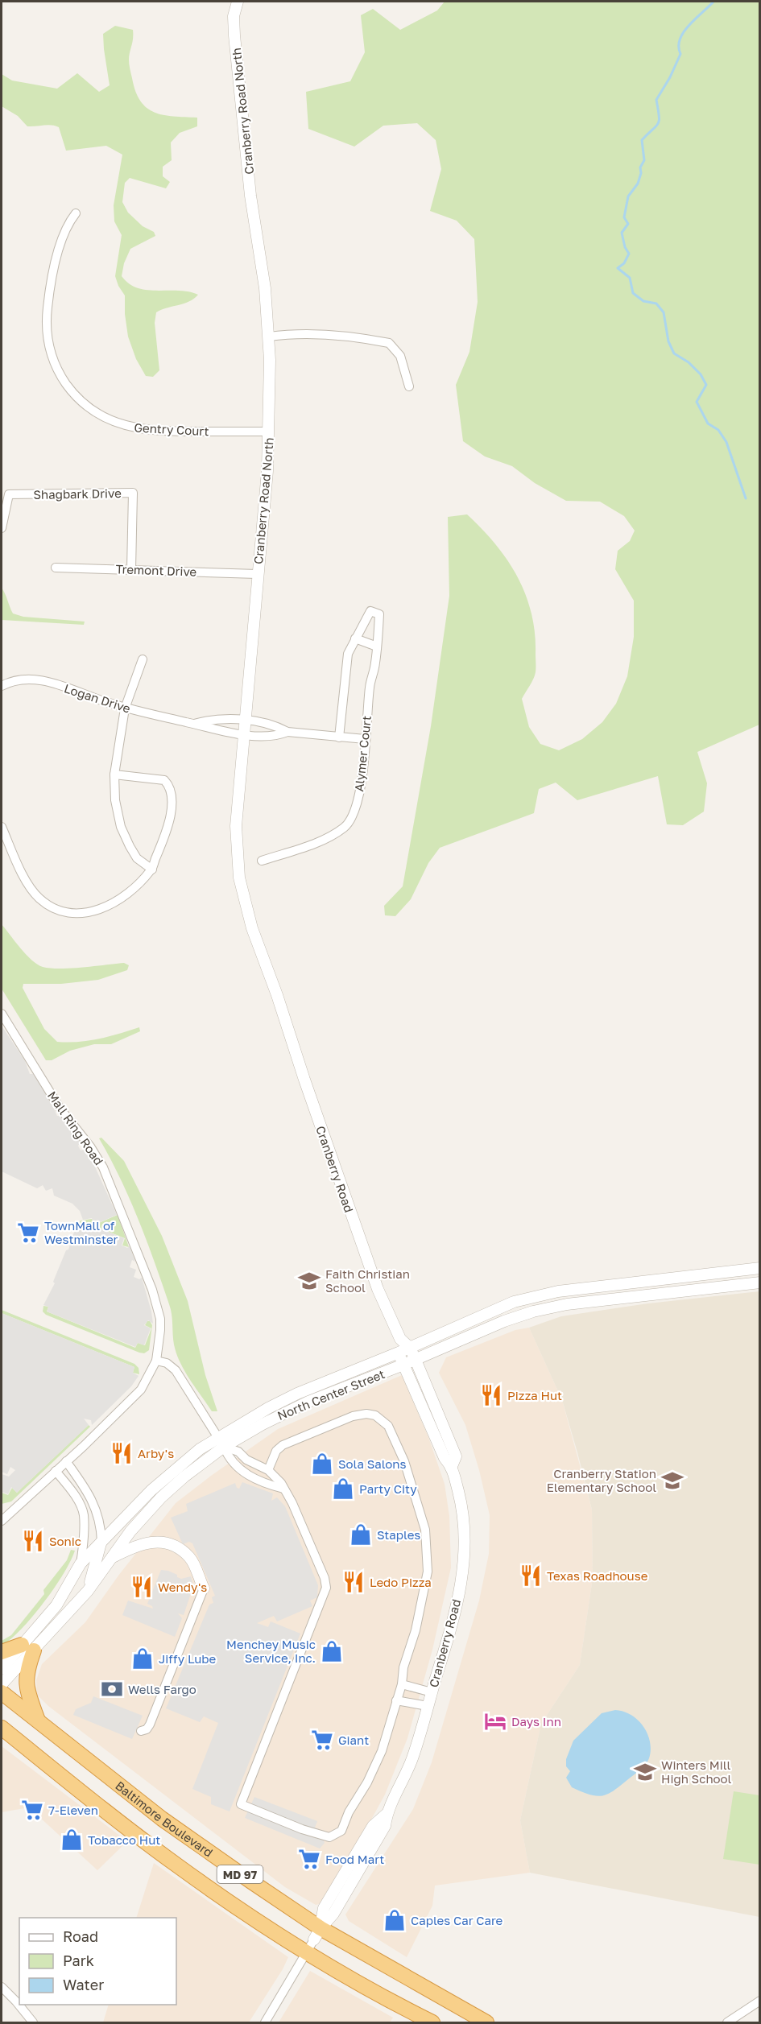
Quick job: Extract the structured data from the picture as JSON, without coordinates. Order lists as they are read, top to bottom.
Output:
{
  "streets": {
    "highway": ["Baltimore Boulevard", "MD 97"],
    "street": [
      "Cranberry Road North",
      "Gentry Court",
      "Shagbark Drive",
      "Tremont Drive",
      "Logan Drive",
      "Alymer Court",
      "Mall Ring Road",
      "Cranberry Road",
      "North Center Street"
    ]
  },
  "crossings": [
    ["Cranberry Road North", "Gentry Court"],
    ["Cranberry Road North", "Tremont Drive"],
    ["Cranberry Road North", "Logan Drive"],
    ["Cranberry Road North", "Cranberry Road"],
    ["Shagbark Drive", "Tremont Drive"],
    ["Logan Drive", "Alymer Court"],
    ["Cranberry Road", "North Center Street"],
    ["Cranberry Road", "Baltimore Boulevard"]
  ],
  "places": {
    "supermarket": [
      "TownMall of Westminster",
      "Giant",
      "7-Eleven",
      "Food Mart"
    ],
    "school or university": ["Faith Christian School", "Cranberry Station Elementary School", "Winters Mill High School"],
    "restaurant": [
      "Pizza Hut",
      "Arby's",
      "Sonic",
      "Texas Roadhouse",
      "Ledo Pizza",
      "Wendy's"
    ],
    "shop": [
      "Sola Salons",
      "Party City",
      "Staples",
      "Menchey Music Service, Inc.",
      "Jiffy Lube",
      "Tobacco Hut",
      "Caples Car Care"
    ],
    "bank": ["Wells Fargo"],
    "hotel": ["Days Inn"]
  },
  "legend": ["Road", "Park", "Water"]
}
